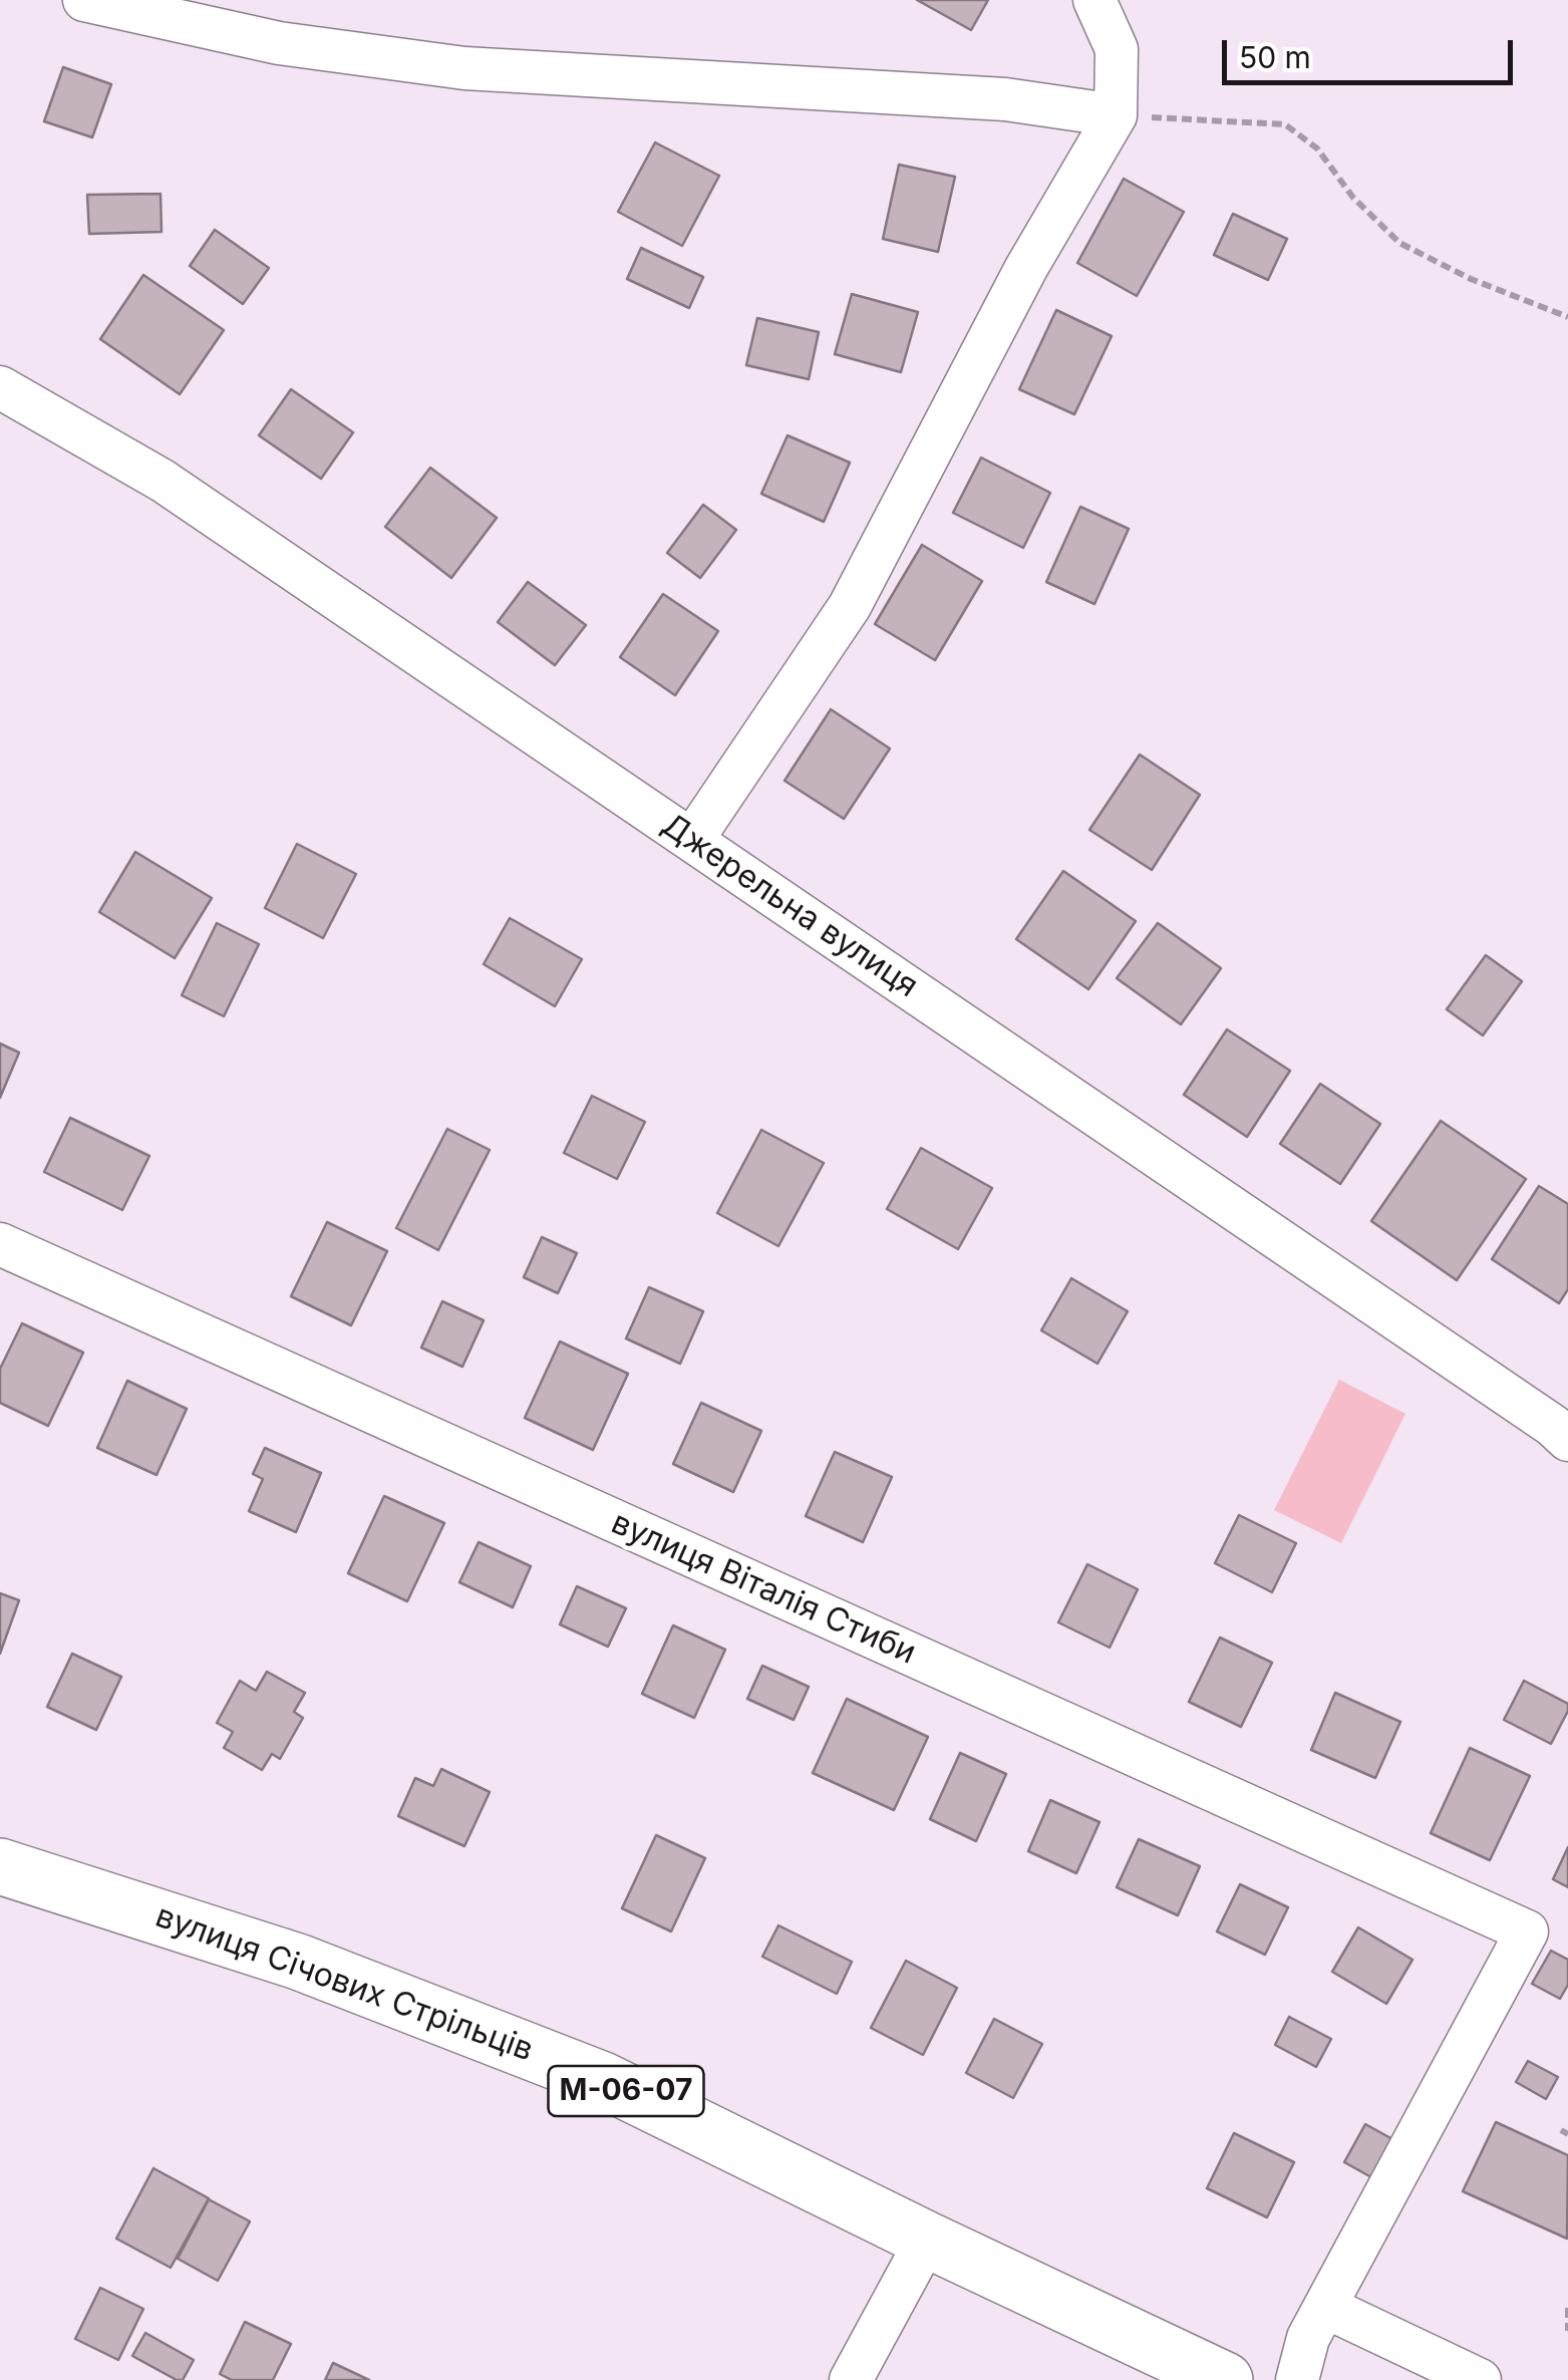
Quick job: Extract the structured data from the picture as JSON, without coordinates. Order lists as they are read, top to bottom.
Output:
{
  "streets": {
    "main road": ["вулиця Січових Стрільців", "М-06-07"],
    "street": ["Джерельна вулиця", "вулиця Віталія Стиби"]
  },
  "scale_bar": "50 m"
}
